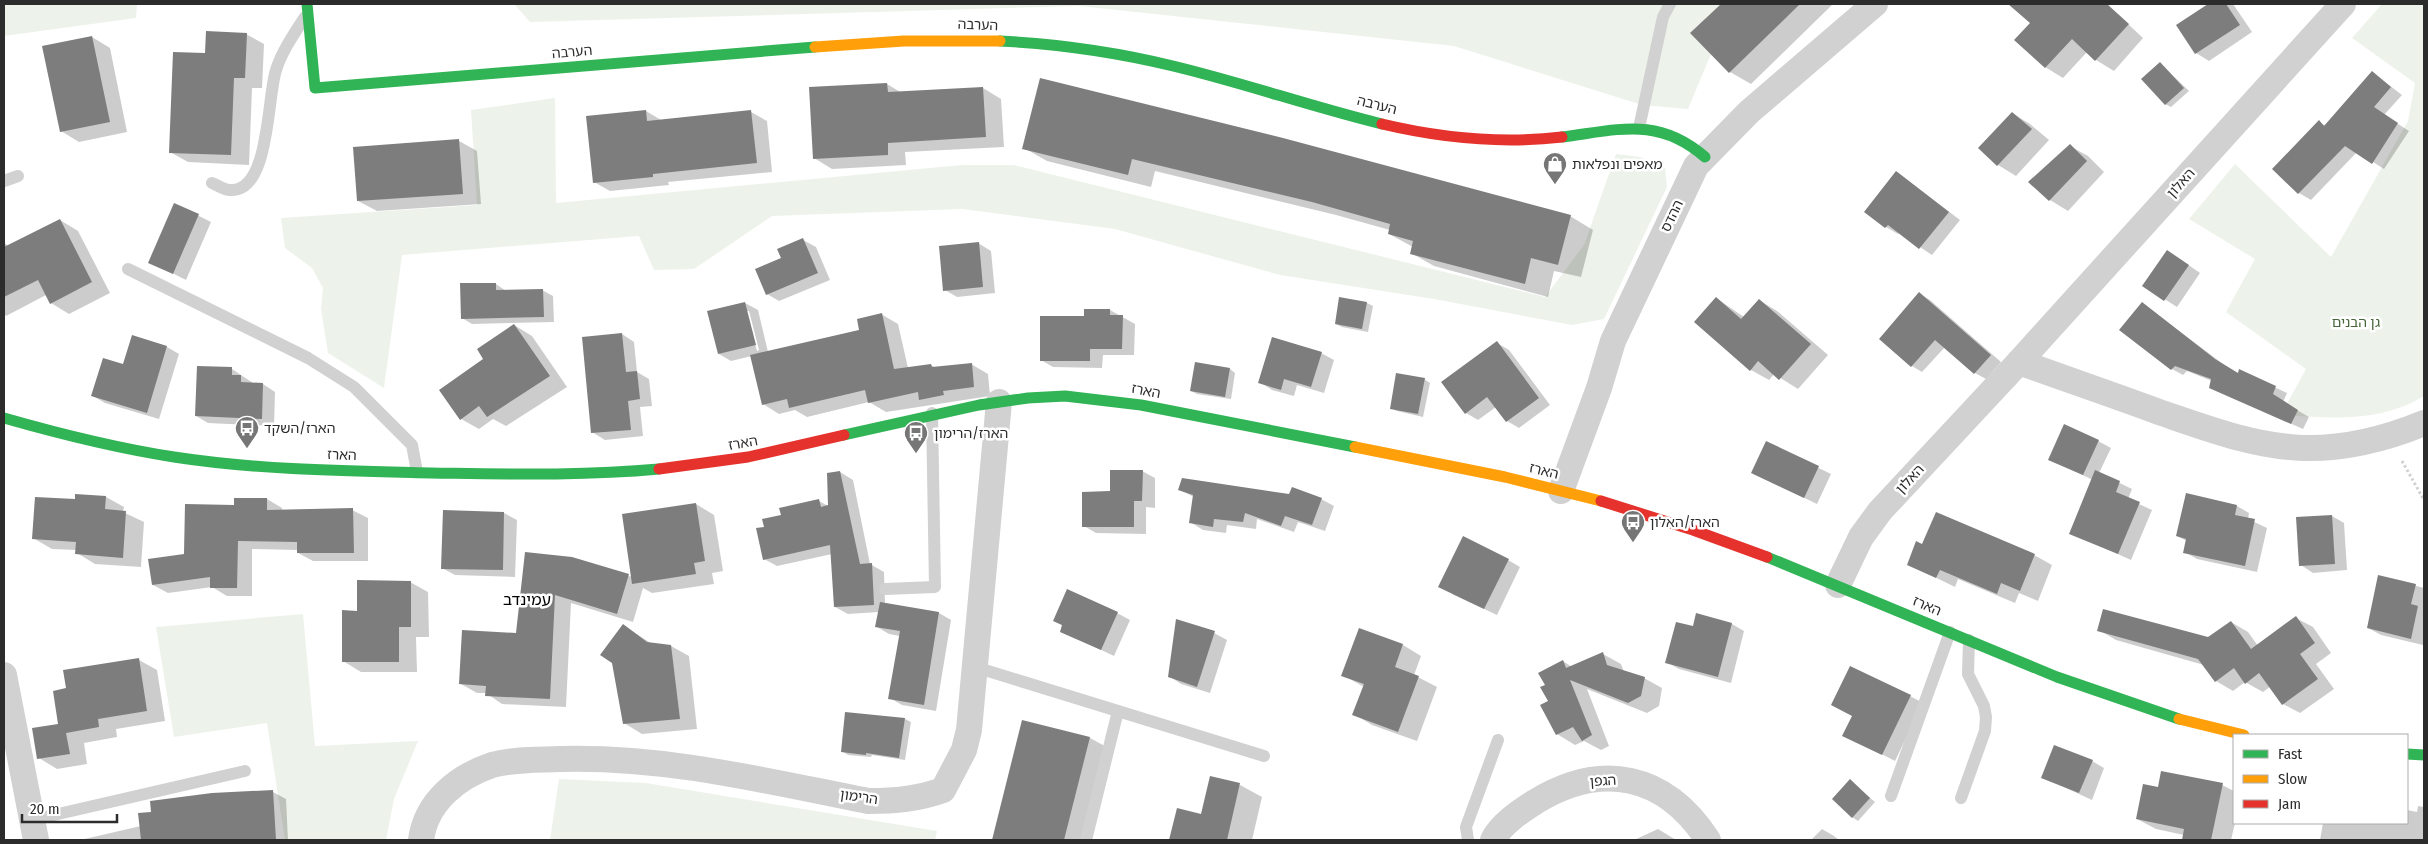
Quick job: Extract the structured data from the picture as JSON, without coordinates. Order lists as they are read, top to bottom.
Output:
{
  "streets": {
    "street": [
      "הערבה",
      "האלון",
      "ההדס",
      "הארז",
      "הגפן",
      "הרימון"
    ]
  },
  "crossings": [
    ["הערבה", "ההדס"],
    ["האלון", "הארז"],
    ["ההדס", "הארז"],
    ["הארז", "הרימון"]
  ],
  "districts": ["עמינדב"],
  "parks": ["גן הבנים"],
  "places": {
    "shop": ["מאפים ונפלאות"],
    "bus stop": ["הארז/השקד", "הארז/הרימון", "הארז/האלון"]
  },
  "legend": ["Fast", "Slow", "Jam"],
  "scale_bar": "20 m"
}
